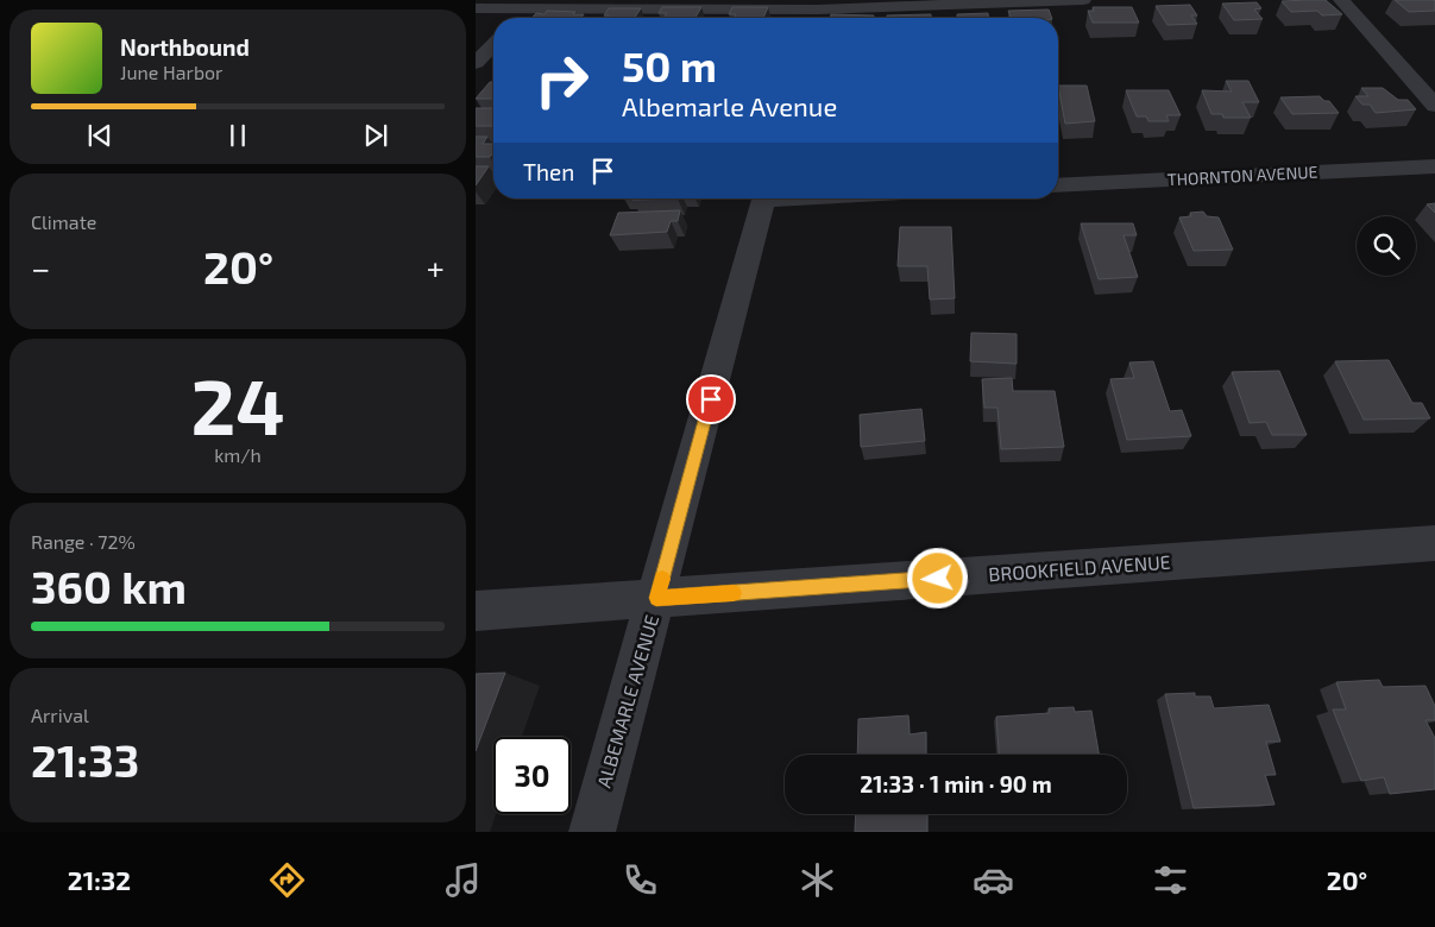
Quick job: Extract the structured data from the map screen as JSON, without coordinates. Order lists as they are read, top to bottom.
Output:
{
  "streets": {
    "street": ["THORNTON AVENUE", "BROOKFIELD AVENUE", "ALBEMARLE AVENUE"]
  },
  "crossings": [
    ["BROOKFIELD AVENUE", "ALBEMARLE AVENUE"]
  ],
  "page": {
    "turn": ["50 m", "Albemarle Avenue"],
    "song": ["Northbound", "June Harbor"],
    "then": "Then",
    "tile": [
      "Climate",
      ["24", "km/h"],
      ["Range · 72%", "360 km"],
      ["Arrival", "21:33"]
    ],
    "heat": ["−", "20°", "+"],
    "limit": "30",
    "trip": "21:33 · 1 min · 90 m",
    "tabs": ["21:32", "20°"]
  }
}
